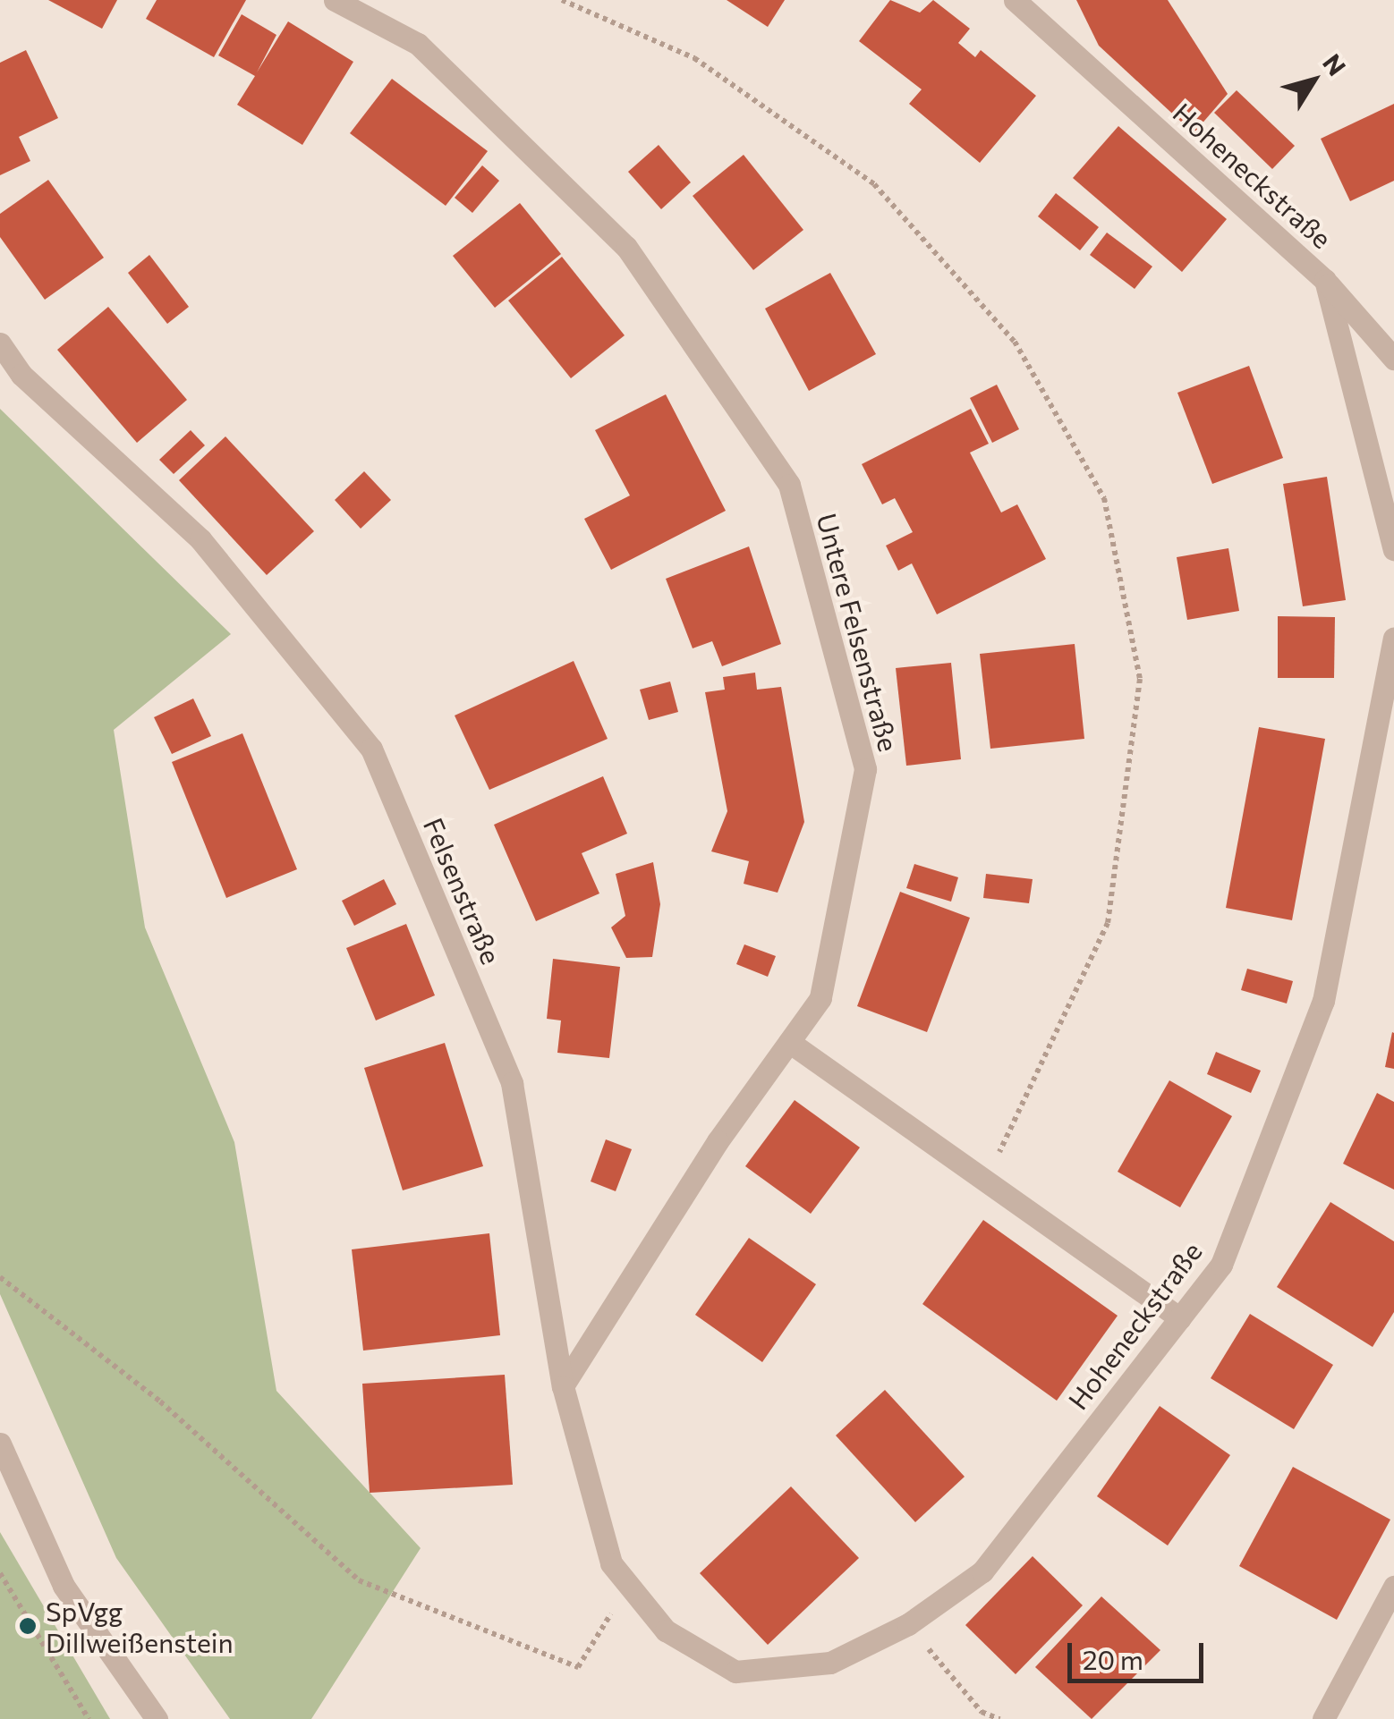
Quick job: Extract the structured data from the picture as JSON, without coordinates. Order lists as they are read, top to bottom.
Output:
{
  "streets": {
    "street": ["Hoheneckstraße", "Untere Felsenstraße", "Felsenstraße"]
  },
  "crossings": [
    ["Hoheneckstraße", "Felsenstraße"],
    ["Untere Felsenstraße", "Felsenstraße"]
  ],
  "places": ["SpVgg Dillweißenstein"],
  "scale_bar": "20 m",
  "north": "top right"
}
